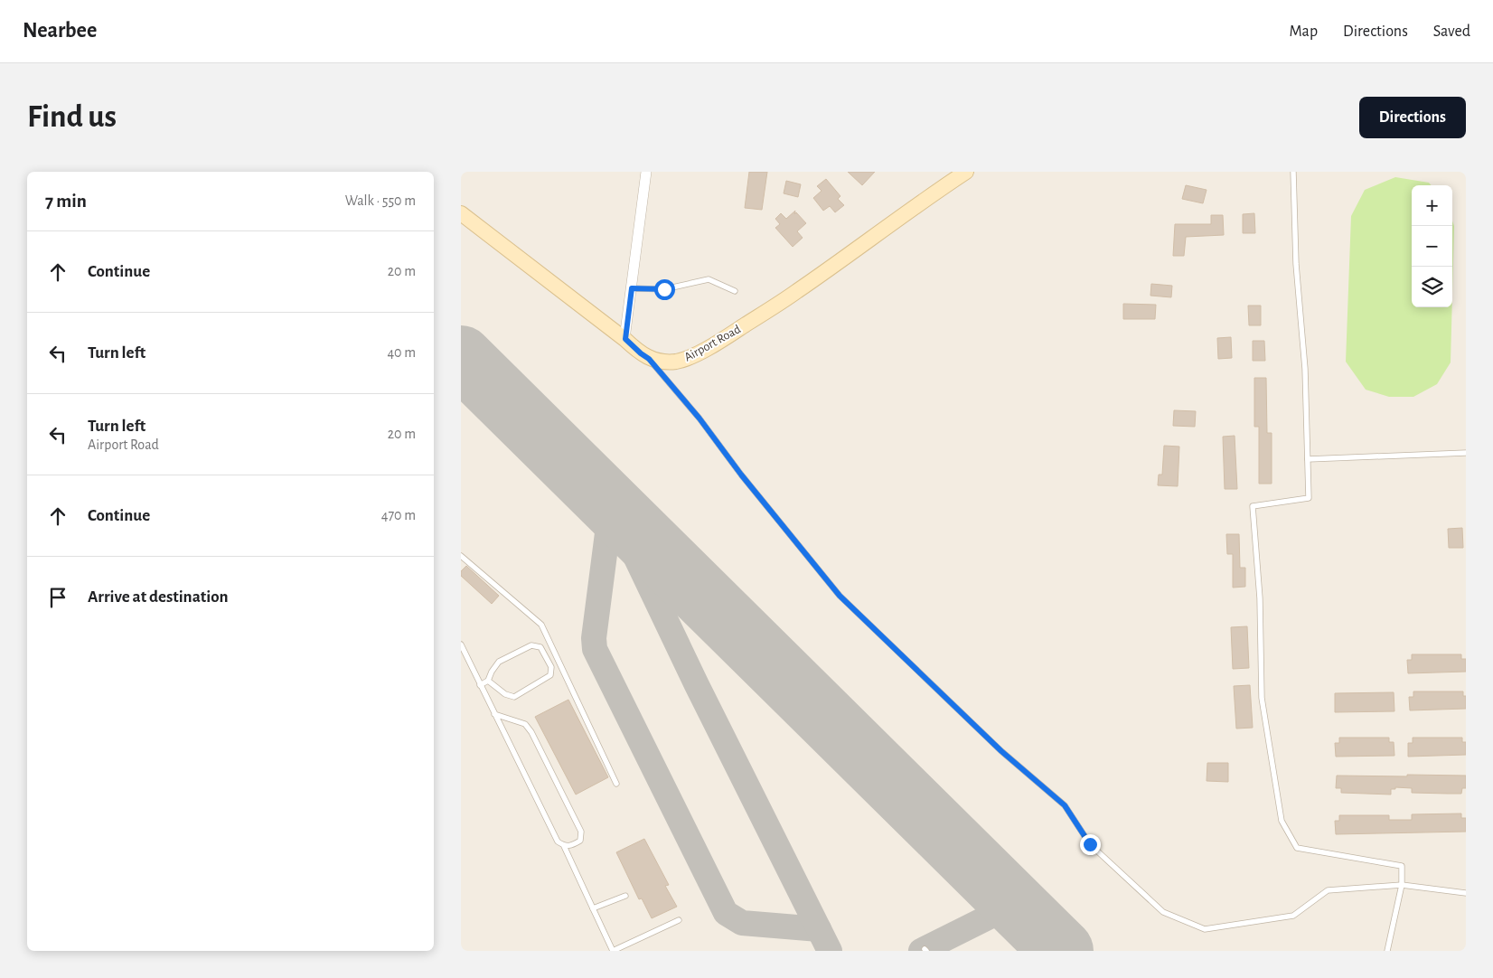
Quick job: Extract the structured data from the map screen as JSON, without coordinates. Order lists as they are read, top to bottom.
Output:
{
  "streets": {
    "main road": ["Airport Road"]
  },
  "page": {
    "header": "Nearbee",
    "nav": ["Map", "Directions", "Saved"],
    "buttons": "Directions",
    "title": "Find us",
    "heading": ["7 min", "Walk · 550 m"],
    "map_buttons": ["+", "−"],
    "list": [
      ["Continue", "20 m"],
      ["Turn left", "40 m"],
      ["Turn left", "Airport Road", "20 m"],
      ["Continue", "470 m"],
      "Arrive at destination"
    ]
  }
}
